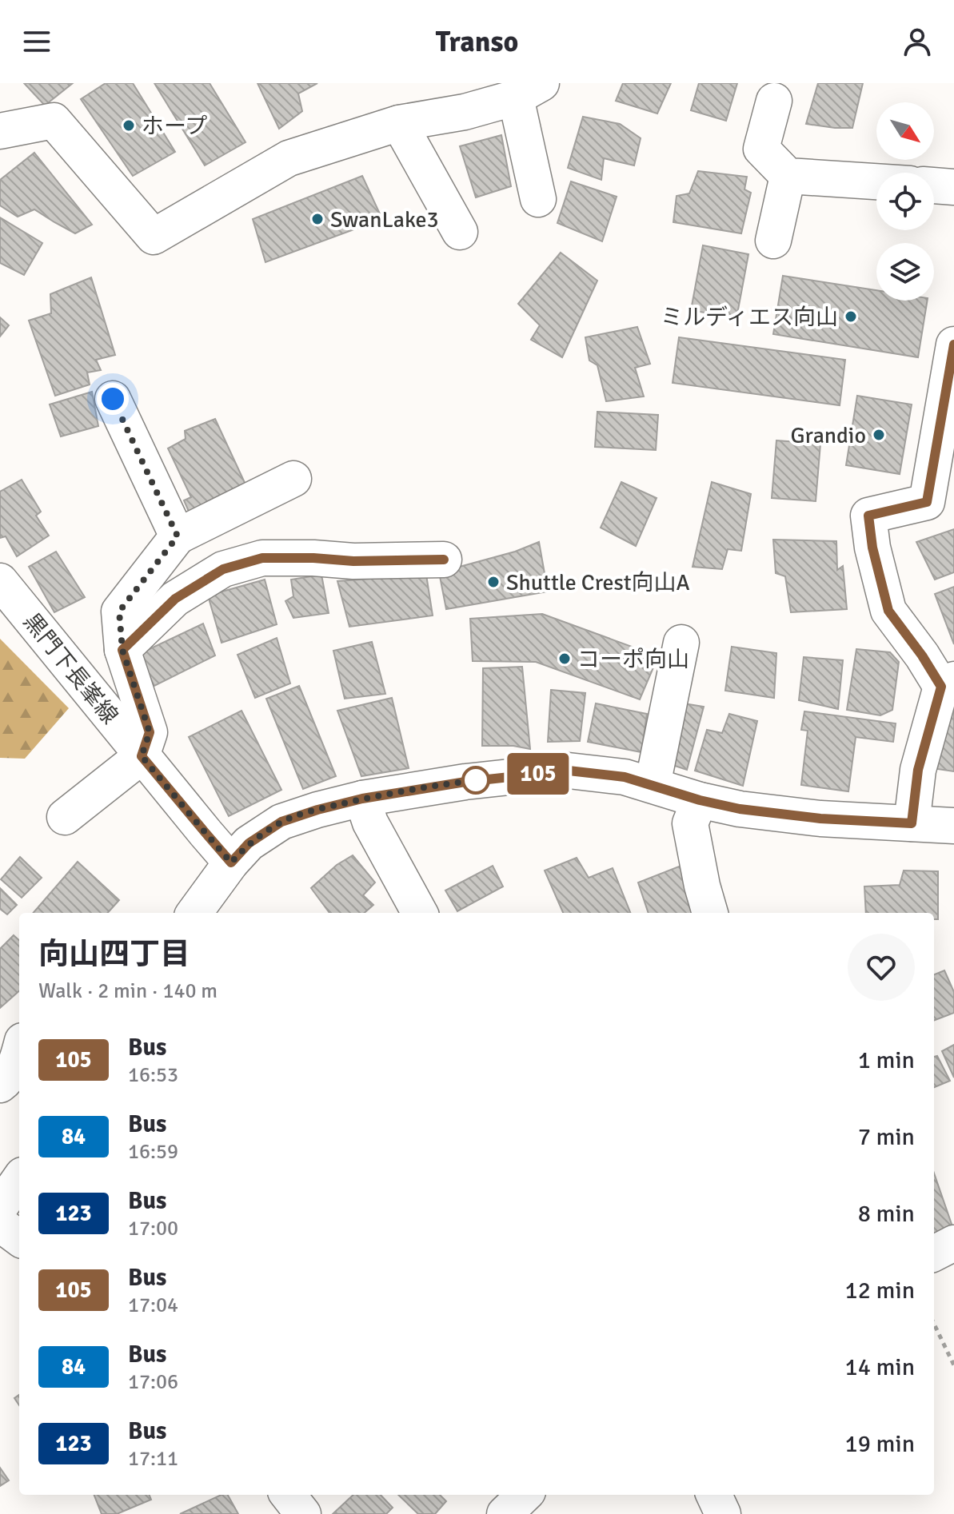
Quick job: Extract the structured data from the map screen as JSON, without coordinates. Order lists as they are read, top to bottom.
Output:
{
  "streets": {
    "street": ["黒門下長峯線"]
  },
  "places": [
    "ホープ",
    "SwanLake3",
    "ミルディエス向山",
    "Grandio",
    "Shuttle Crest向山A",
    "コーポ向山"
  ],
  "lines": ["bus line 105"],
  "north": "bottom right",
  "page": {
    "header": "Transo",
    "on_map": "105",
    "heading": ["向山四丁目", "Walk · 2 min · 140 m"],
    "list": [
      {
        "mark": "105",
        "name": "Bus",
        "note": "16:53",
        "value": "1 min"
      },
      {
        "mark": "84",
        "name": "Bus",
        "note": "16:59",
        "value": "7 min"
      },
      {
        "mark": "123",
        "name": "Bus",
        "note": "17:00",
        "value": "8 min"
      },
      {
        "mark": "105",
        "name": "Bus",
        "note": "17:04",
        "value": "12 min"
      },
      {
        "mark": "84",
        "name": "Bus",
        "note": "17:06",
        "value": "14 min"
      },
      {
        "mark": "123",
        "name": "Bus",
        "note": "17:11",
        "value": "19 min"
      }
    ]
  }
}
